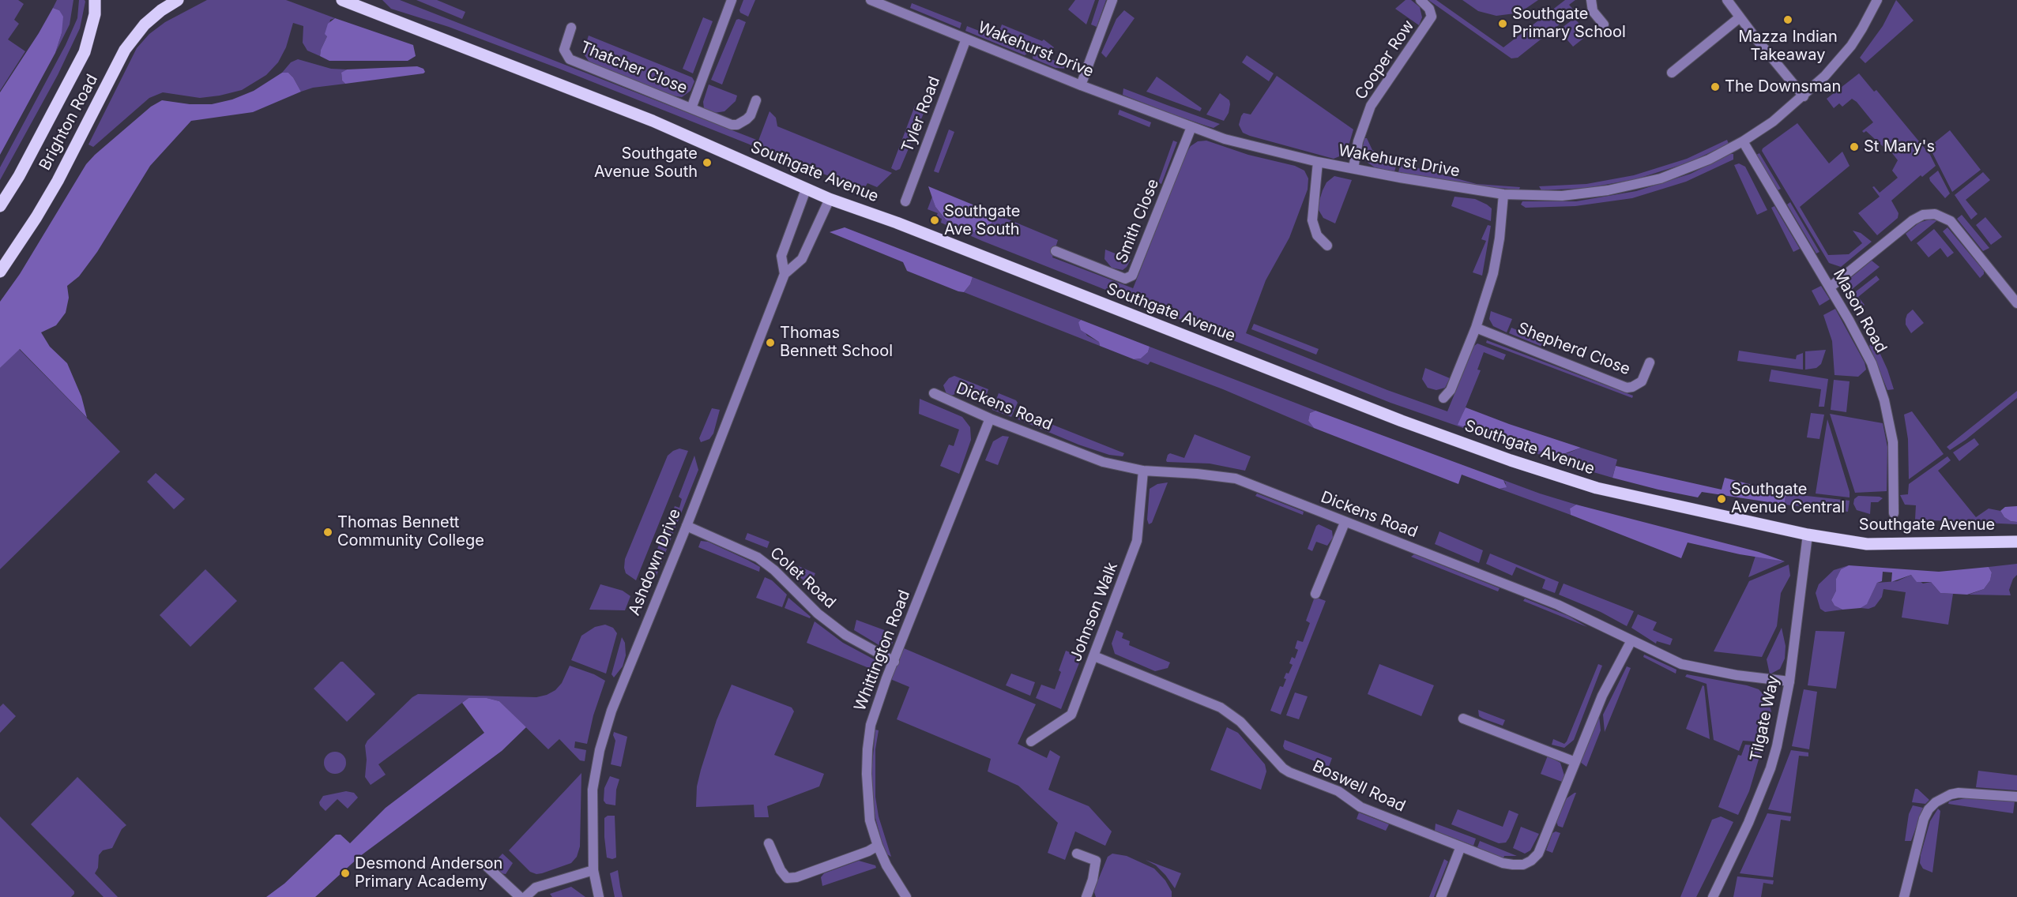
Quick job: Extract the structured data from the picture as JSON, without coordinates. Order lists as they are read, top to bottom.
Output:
{
  "streets": {
    "main road": ["Brighton Road", "Southgate Avenue"],
    "street": [
      "Wakehurst Drive",
      "Cooper Row",
      "Thatcher Close",
      "Tyler Road",
      "Smith Close",
      "Mason Road",
      "Shepherd Close",
      "Dickens Road",
      "Ashdown Drive",
      "Colet Road",
      "Johnson Walk",
      "Whittington Road",
      "Tilgate Way",
      "Boswell Road"
    ]
  },
  "crossings": [
    ["Wakehurst Drive", "Cooper Row"],
    ["Wakehurst Drive", "Tyler Road"],
    ["Wakehurst Drive", "Smith Close"],
    ["Wakehurst Drive", "Mason Road"],
    ["Southgate Avenue", "Ashdown Drive"],
    ["Southgate Avenue", "Tilgate Way"],
    ["Dickens Road", "Johnson Walk"],
    ["Dickens Road", "Whittington Road"],
    ["Dickens Road", "Tilgate Way"],
    ["Dickens Road", "Boswell Road"],
    ["Ashdown Drive", "Colet Road"],
    ["Colet Road", "Whittington Road"],
    ["Johnson Walk", "Boswell Road"]
  ],
  "places": [
    "Mazza Indian Takeaway",
    "Southgate Primary School",
    "The Downsman",
    "St Mary's",
    "Southgate Avenue South",
    "Southgate Ave South",
    "Thomas Bennett School",
    "Southgate Avenue Central",
    "Thomas Bennett Community College",
    "Desmond Anderson Primary Academy"
  ]
}
